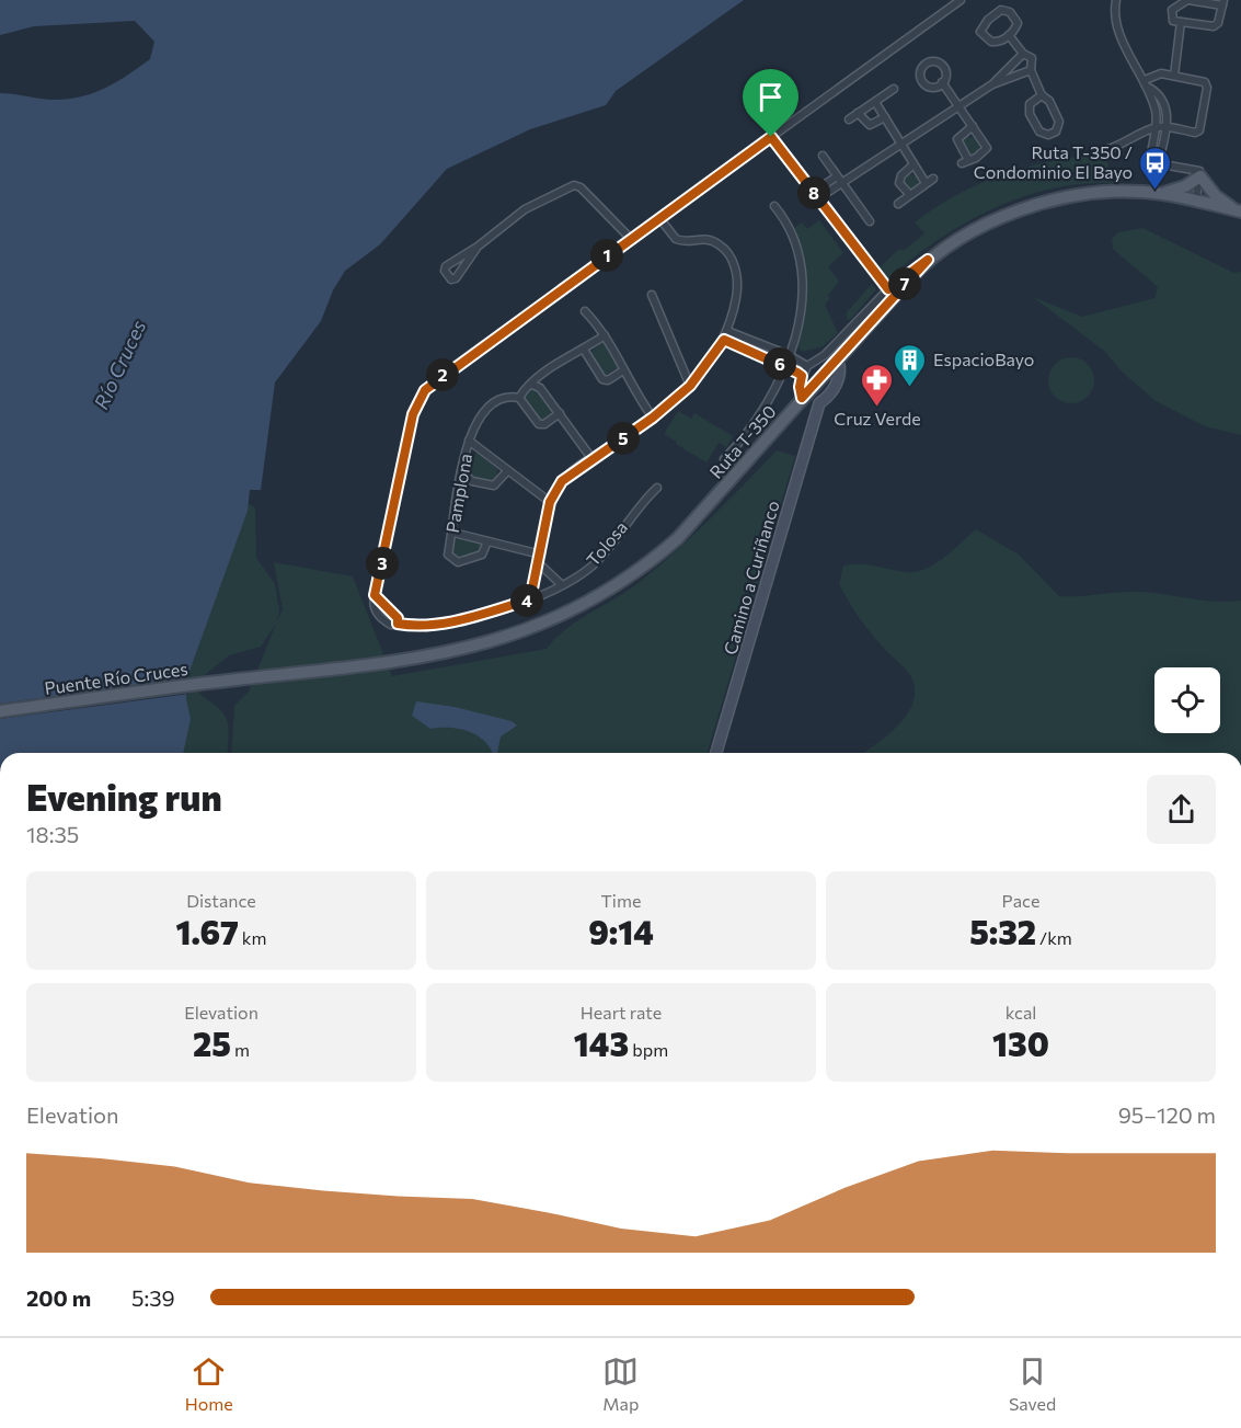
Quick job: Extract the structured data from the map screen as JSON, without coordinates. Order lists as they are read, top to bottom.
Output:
{
  "streets": {
    "main road": ["Ruta T-350", "Puente Río Cruces"],
    "street": ["Pamplona", "Tolosa", "Camino a Curiñanco"]
  },
  "crossings": [
    ["Ruta T-350", "Camino a Curiñanco"],
    ["Ruta T-350", "Puente Río Cruces"]
  ],
  "water": ["Río Cruces"],
  "places": {
    "bus stop": ["Ruta T-350 / Condominio El Bayo"],
    "building": ["EspacioBayo"],
    "pharmacy": ["Cruz Verde"]
  },
  "page": {
    "pins": [
      "8",
      "1",
      "7",
      "6",
      "2",
      "5",
      "3",
      "4"
    ],
    "heading": ["Evening run", "18:35"],
    "stats": [
      ["Distance", "1.67 km"],
      ["Time", "9:14"],
      ["Pace", "5:32 /km"],
      ["Elevation", "25 m"],
      ["Heart rate", "143 bpm"],
      ["kcal", "130"]
    ],
    "chart": ["Elevation", "95–120 m"],
    "list": [
      {
        "name": "200 m",
        "note": "5:39"
      }
    ],
    "tabs": ["Home", "Map", "Saved"]
  }
}
